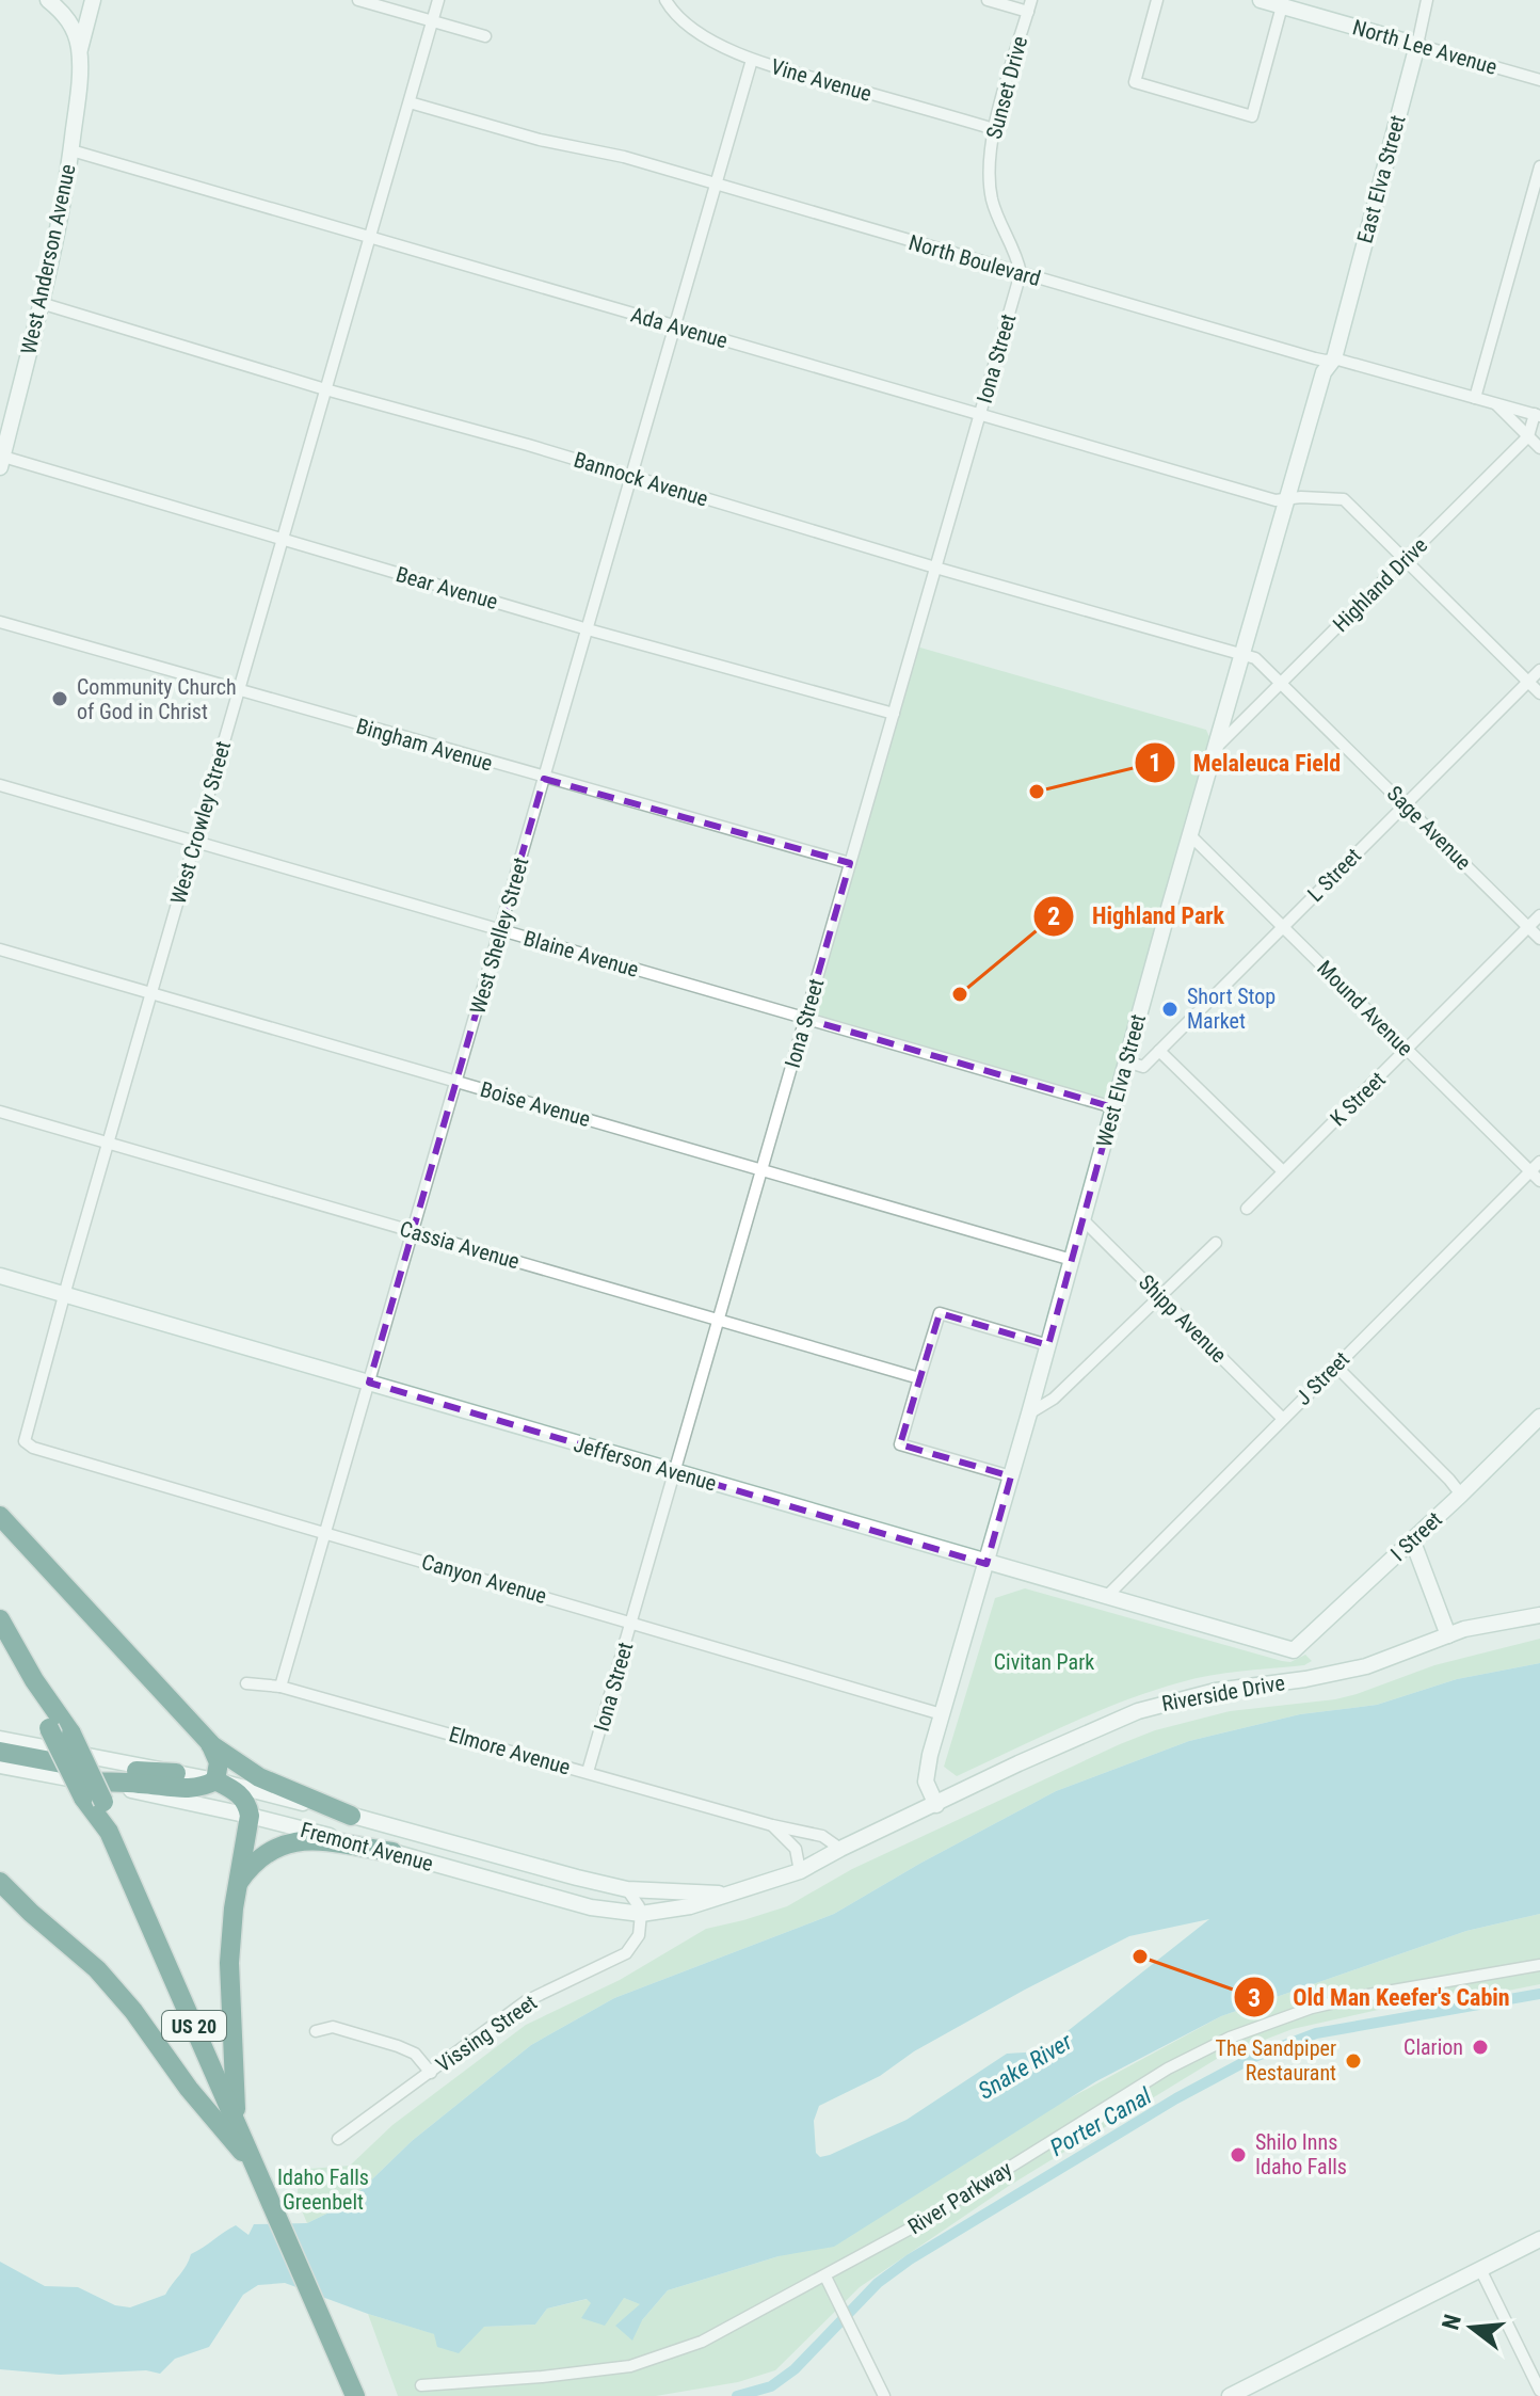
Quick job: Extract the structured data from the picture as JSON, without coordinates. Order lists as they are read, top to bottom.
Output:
{
  "streets": {
    "highway": ["US 20"],
    "street": [
      "North Lee Avenue",
      "Vine Avenue",
      "Sunset Drive",
      "East Elva Street",
      "West Anderson Avenue",
      "North Boulevard",
      "Ada Avenue",
      "Iona Street",
      "Bannock Avenue",
      "Highland Drive",
      "Bear Avenue",
      "Bingham Avenue",
      "West Crowley Street",
      "Sage Avenue",
      "L Street",
      "West Shelley Street",
      "Blaine Avenue",
      "Mound Avenue",
      "West Elva Street",
      "K Street",
      "Boise Avenue",
      "Cassia Avenue",
      "Shipp Avenue",
      "J Street",
      "Jefferson Avenue",
      "I Street",
      "Canyon Avenue",
      "Riverside Drive",
      "Elmore Avenue",
      "Fremont Avenue",
      "Vissing Street",
      "River Parkway"
    ]
  },
  "crossings": [
    ["North Lee Avenue", "East Elva Street"],
    ["Vine Avenue", "Sunset Drive"],
    ["Vine Avenue", "West Shelley Street"],
    ["Sunset Drive", "North Boulevard"],
    ["Sunset Drive", "Iona Street"],
    ["East Elva Street", "North Boulevard"],
    ["East Elva Street", "West Elva Street"],
    ["West Anderson Avenue", "Ada Avenue"],
    ["West Anderson Avenue", "Bannock Avenue"],
    ["West Anderson Avenue", "Bear Avenue"],
    ["North Boulevard", "Iona Street"],
    ["North Boulevard", "Highland Drive"],
    ["North Boulevard", "West Crowley Street"],
    ["North Boulevard", "West Shelley Street"],
    ["North Boulevard", "West Elva Street"],
    ["Ada Avenue", "Iona Street"],
    ["Ada Avenue", "Highland Drive"],
    ["Ada Avenue", "West Crowley Street"],
    ["Ada Avenue", "L Street"],
    ["Ada Avenue", "West Shelley Street"],
    ["Ada Avenue", "West Elva Street"],
    ["Iona Street", "Bannock Avenue"],
    ["Iona Street", "Bear Avenue"],
    ["Iona Street", "Bingham Avenue"],
    ["Iona Street", "Blaine Avenue"],
    ["Iona Street", "Boise Avenue"],
    ["Iona Street", "Cassia Avenue"],
    ["Iona Street", "Jefferson Avenue"],
    ["Iona Street", "Canyon Avenue"],
    ["Iona Street", "Elmore Avenue"],
    ["Bannock Avenue", "West Crowley Street"],
    ["Bannock Avenue", "Sage Avenue"],
    ["Bannock Avenue", "West Shelley Street"],
    ["Bannock Avenue", "West Elva Street"],
    ["Highland Drive", "Sage Avenue"],
    ["Highland Drive", "West Elva Street"],
    ["Bear Avenue", "West Crowley Street"],
    ["Bear Avenue", "West Shelley Street"],
    ["Bingham Avenue", "West Crowley Street"],
    ["Bingham Avenue", "West Shelley Street"],
    ["West Crowley Street", "Blaine Avenue"],
    ["West Crowley Street", "Boise Avenue"],
    ["West Crowley Street", "Cassia Avenue"],
    ["West Crowley Street", "Jefferson Avenue"],
    ["West Crowley Street", "Canyon Avenue"],
    ["Sage Avenue", "L Street"],
    ["Sage Avenue", "West Elva Street"],
    ["Sage Avenue", "K Street"],
    ["L Street", "Mound Avenue"],
    ["L Street", "West Elva Street"],
    ["West Shelley Street", "Blaine Avenue"],
    ["West Shelley Street", "Boise Avenue"],
    ["West Shelley Street", "Cassia Avenue"],
    ["West Shelley Street", "Jefferson Avenue"],
    ["West Shelley Street", "Canyon Avenue"],
    ["West Shelley Street", "Elmore Avenue"],
    ["Blaine Avenue", "West Elva Street"],
    ["Mound Avenue", "West Elva Street"],
    ["Mound Avenue", "K Street"],
    ["Mound Avenue", "J Street"],
    ["West Elva Street", "Boise Avenue"],
    ["West Elva Street", "Shipp Avenue"],
    ["West Elva Street", "Jefferson Avenue"],
    ["West Elva Street", "Canyon Avenue"],
    ["West Elva Street", "Riverside Drive"],
    ["Shipp Avenue", "J Street"],
    ["J Street", "Jefferson Avenue"],
    ["Jefferson Avenue", "I Street"],
    ["Riverside Drive", "Fremont Avenue"],
    ["Elmore Avenue", "Fremont Avenue"],
    ["Fremont Avenue", "US 20"],
    ["Fremont Avenue", "Vissing Street"]
  ],
  "water": ["Snake River", "Porter Canal"],
  "parks": ["Civitan Park", "Idaho Falls Greenbelt"],
  "places": [
    "Community Church of God in Christ",
    "Melaleuca Field",
    "Highland Park",
    "Short Stop Market",
    "Old Man Keefer's Cabin",
    "Clarion",
    "The Sandpiper Restaurant",
    "Shilo Inns Idaho Falls"
  ],
  "north": "left"
}
